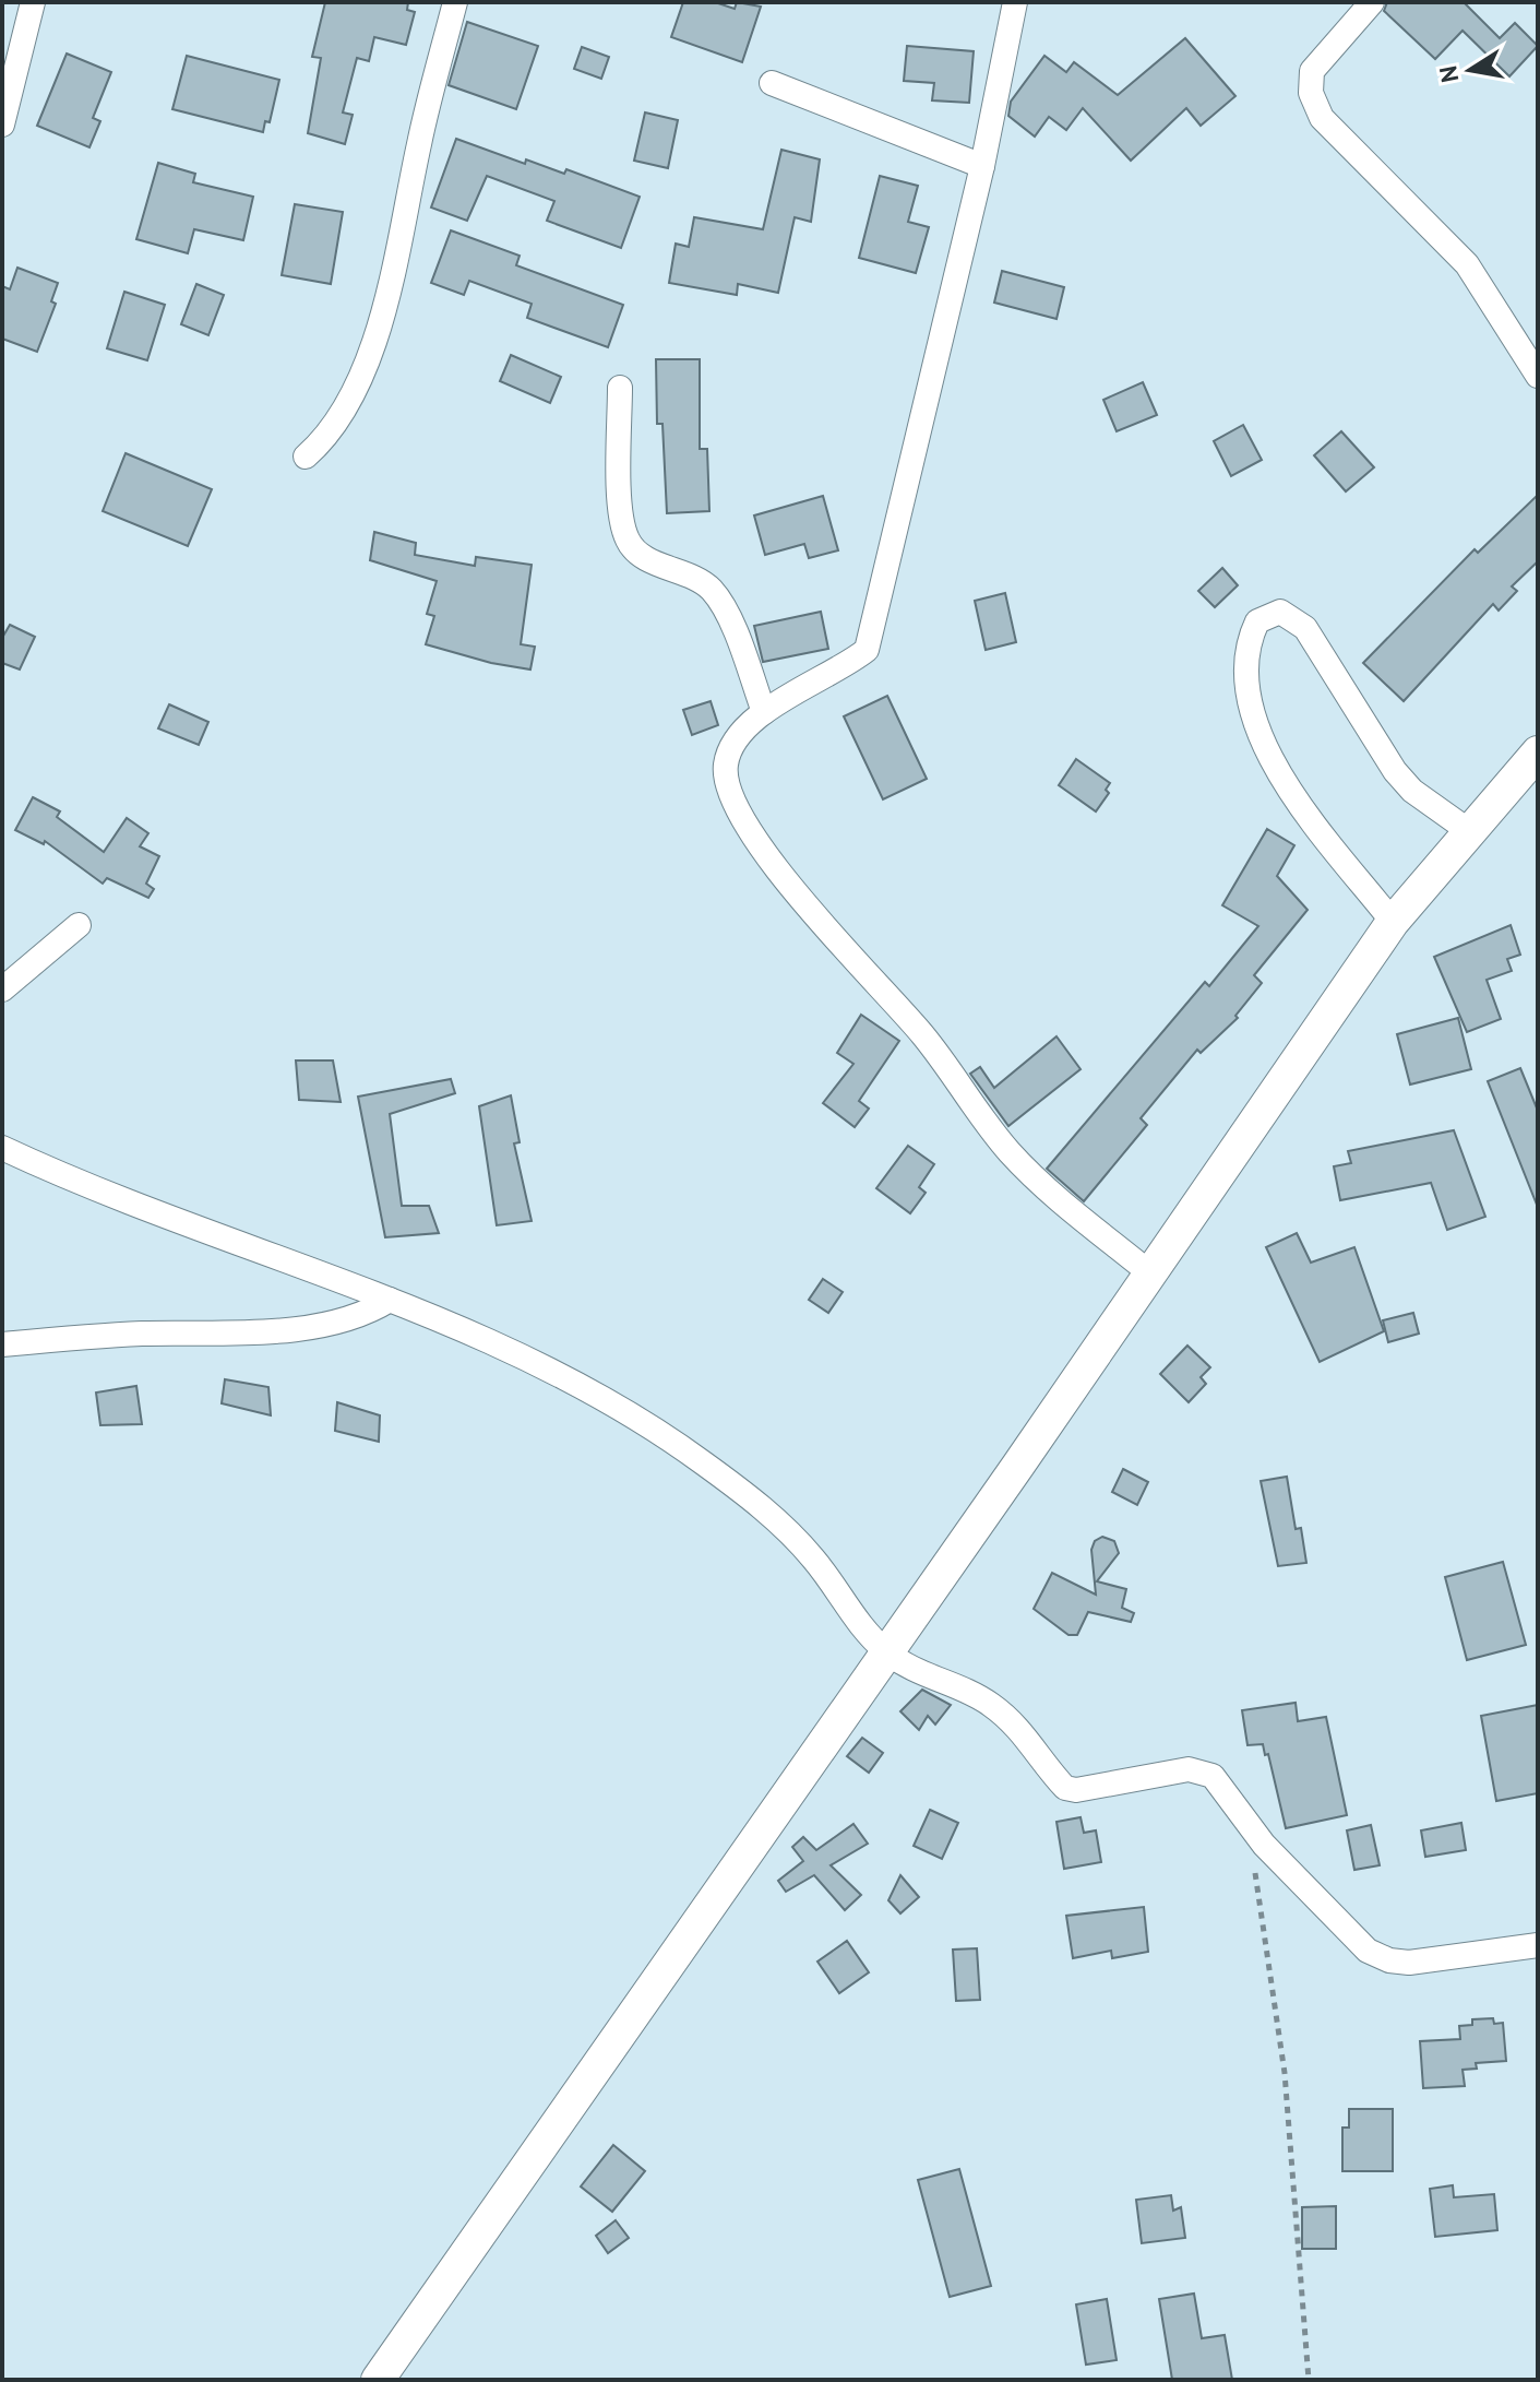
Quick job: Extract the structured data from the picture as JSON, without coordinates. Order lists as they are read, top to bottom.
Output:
{
  "north": "left"
}
